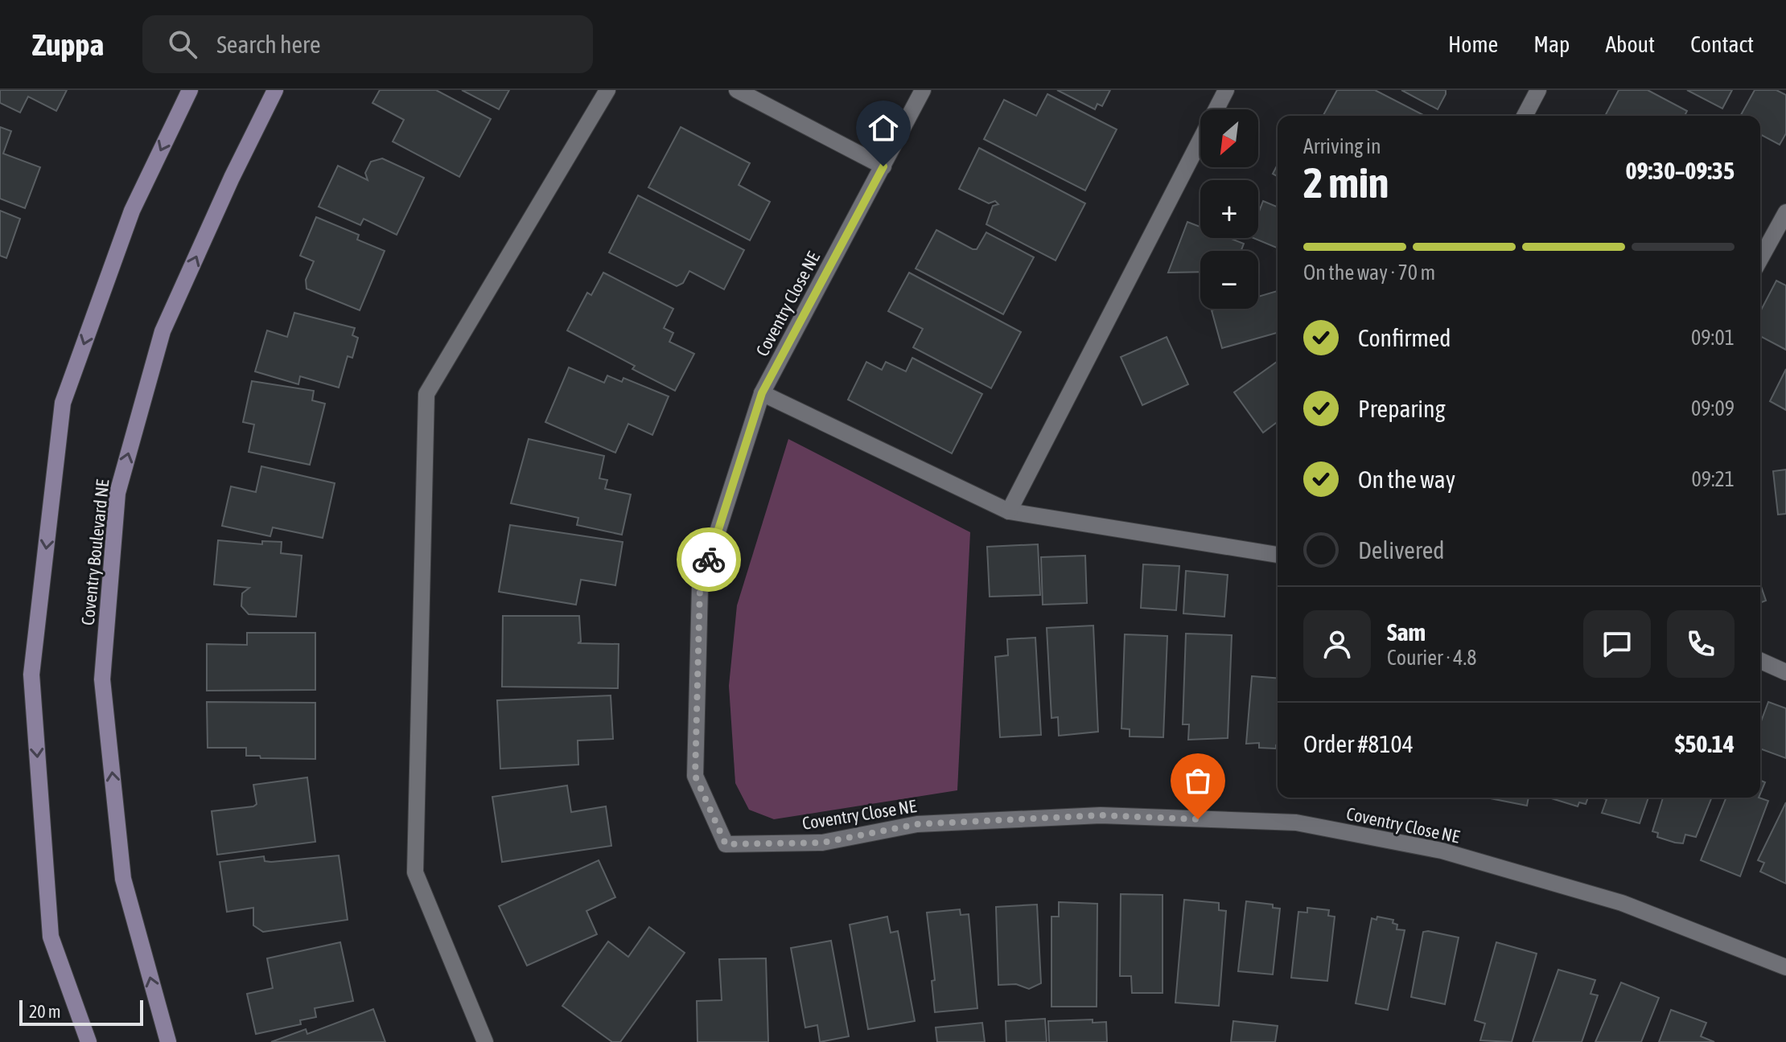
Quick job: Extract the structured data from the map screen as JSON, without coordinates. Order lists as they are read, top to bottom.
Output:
{
  "streets": {
    "street": ["Coventry Close NE", "Coventry Boulevard NE"]
  },
  "scale_bar": "20 m",
  "north": "bottom left",
  "page": {
    "header": "Zuppa",
    "search": "Search here",
    "nav": [
      "Home",
      "Map",
      "About",
      "Contact"
    ],
    "map_buttons": ["+", "−"],
    "heading": ["2 min", "Arriving in", "09:30–09:35"],
    "panel": [
      "Sam",
      "Courier · 4.8",
      "Order #8104",
      "$50.14"
    ],
    "bar": "On the way · 70 m",
    "list": [
      ["Confirmed", "09:01"],
      ["Preparing", "09:09"],
      ["On the way", "09:21"],
      "Delivered"
    ],
    "scale": "20 m"
  }
}
